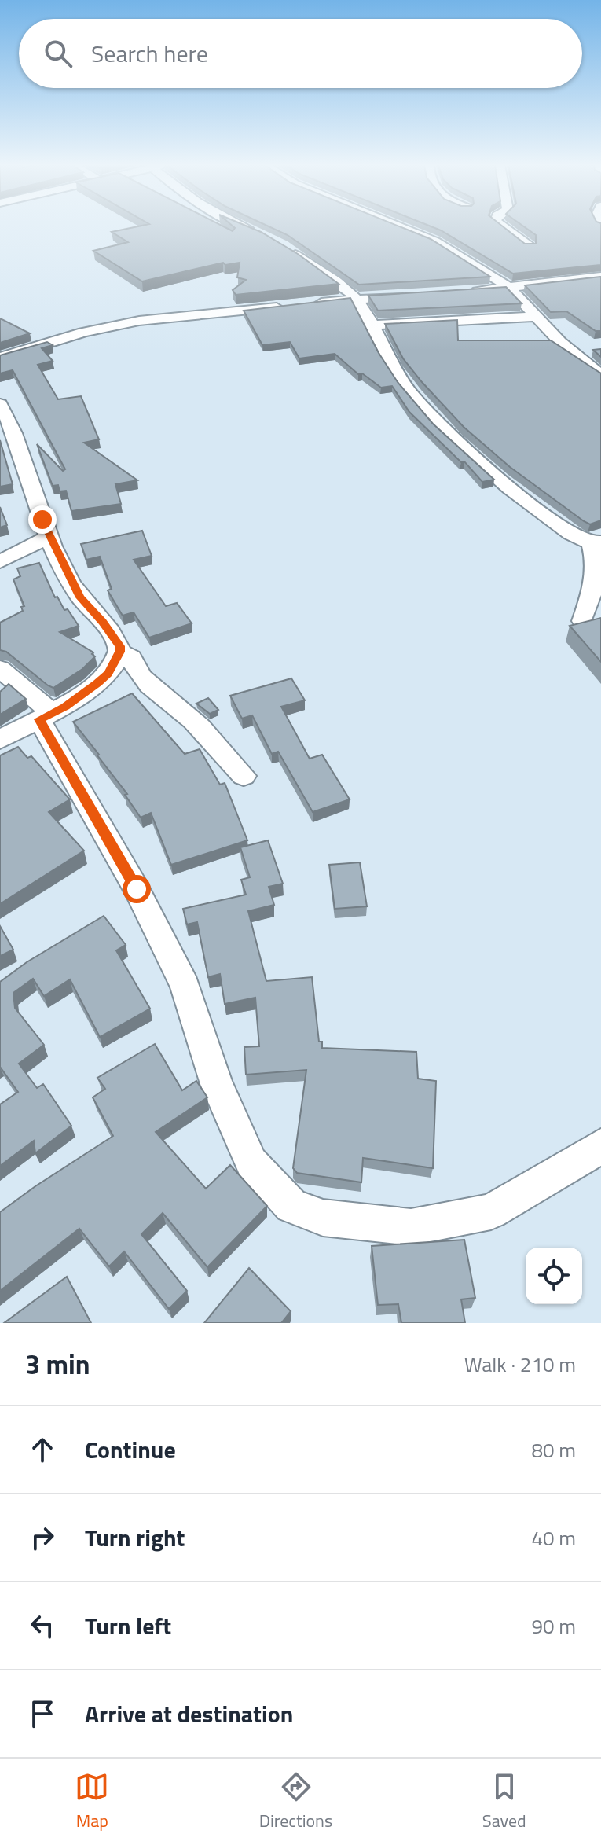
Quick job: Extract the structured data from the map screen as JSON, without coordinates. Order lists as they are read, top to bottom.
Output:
{
  "page": {
    "search": "Search here",
    "heading": ["3 min", "Walk · 210 m"],
    "list": [
      ["Continue", "80 m"],
      ["Turn right", "40 m"],
      ["Turn left", "90 m"],
      "Arrive at destination"
    ],
    "nav": ["Map", "Directions", "Saved"]
  }
}
